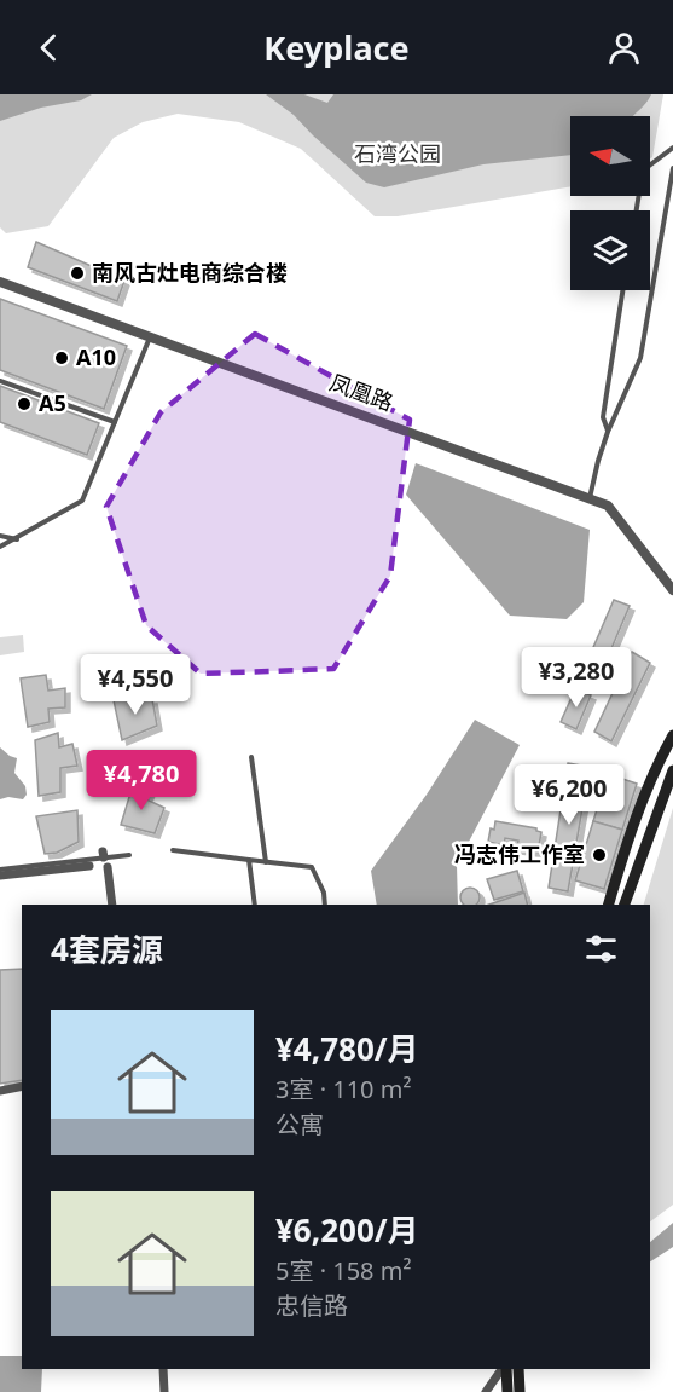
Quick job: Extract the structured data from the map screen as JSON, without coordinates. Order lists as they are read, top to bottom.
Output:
{
  "streets": {
    "street": ["凤凰路"]
  },
  "parks": ["石湾公园"],
  "places": [
    "南风古灶电商综合楼",
    "A10",
    "A5",
    "冯志伟工作室"
  ],
  "north": "left",
  "page": {
    "header": "Keyplace",
    "price": [
      "¥3,280",
      "¥4,550",
      "¥4,780",
      "¥6,200"
    ],
    "heading": "4套房源",
    "list": [
      {
        "name": "¥4,780/月",
        "note": "3室 · 110 m² · 公寓"
      },
      {
        "name": "¥6,200/月",
        "note": "5室 · 158 m² · 忠信路"
      }
    ]
  }
}
